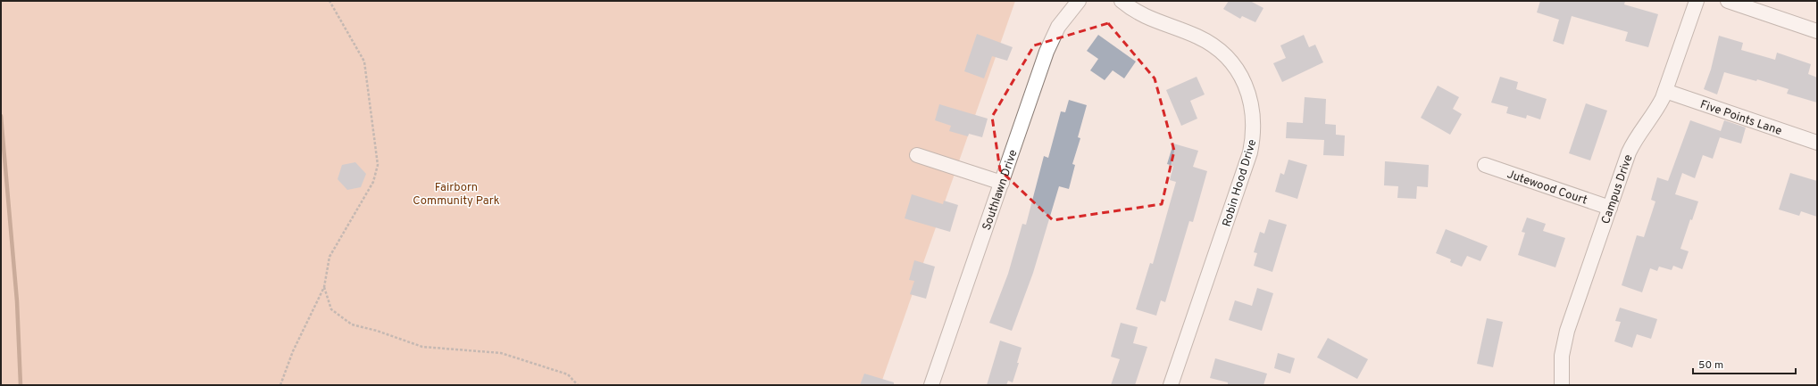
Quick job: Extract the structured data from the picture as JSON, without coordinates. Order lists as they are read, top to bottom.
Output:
{
  "streets": {
    "street": [
      "Five Points Lane",
      "Robin Hood Drive",
      "Jutewood Court",
      "Campus Drive",
      "Southlawn Drive"
    ]
  },
  "crossings": [
    ["Five Points Lane", "Campus Drive"],
    ["Jutewood Court", "Campus Drive"]
  ],
  "parks": ["Fairborn Community Park"],
  "scale_bar": "50 m"
}
